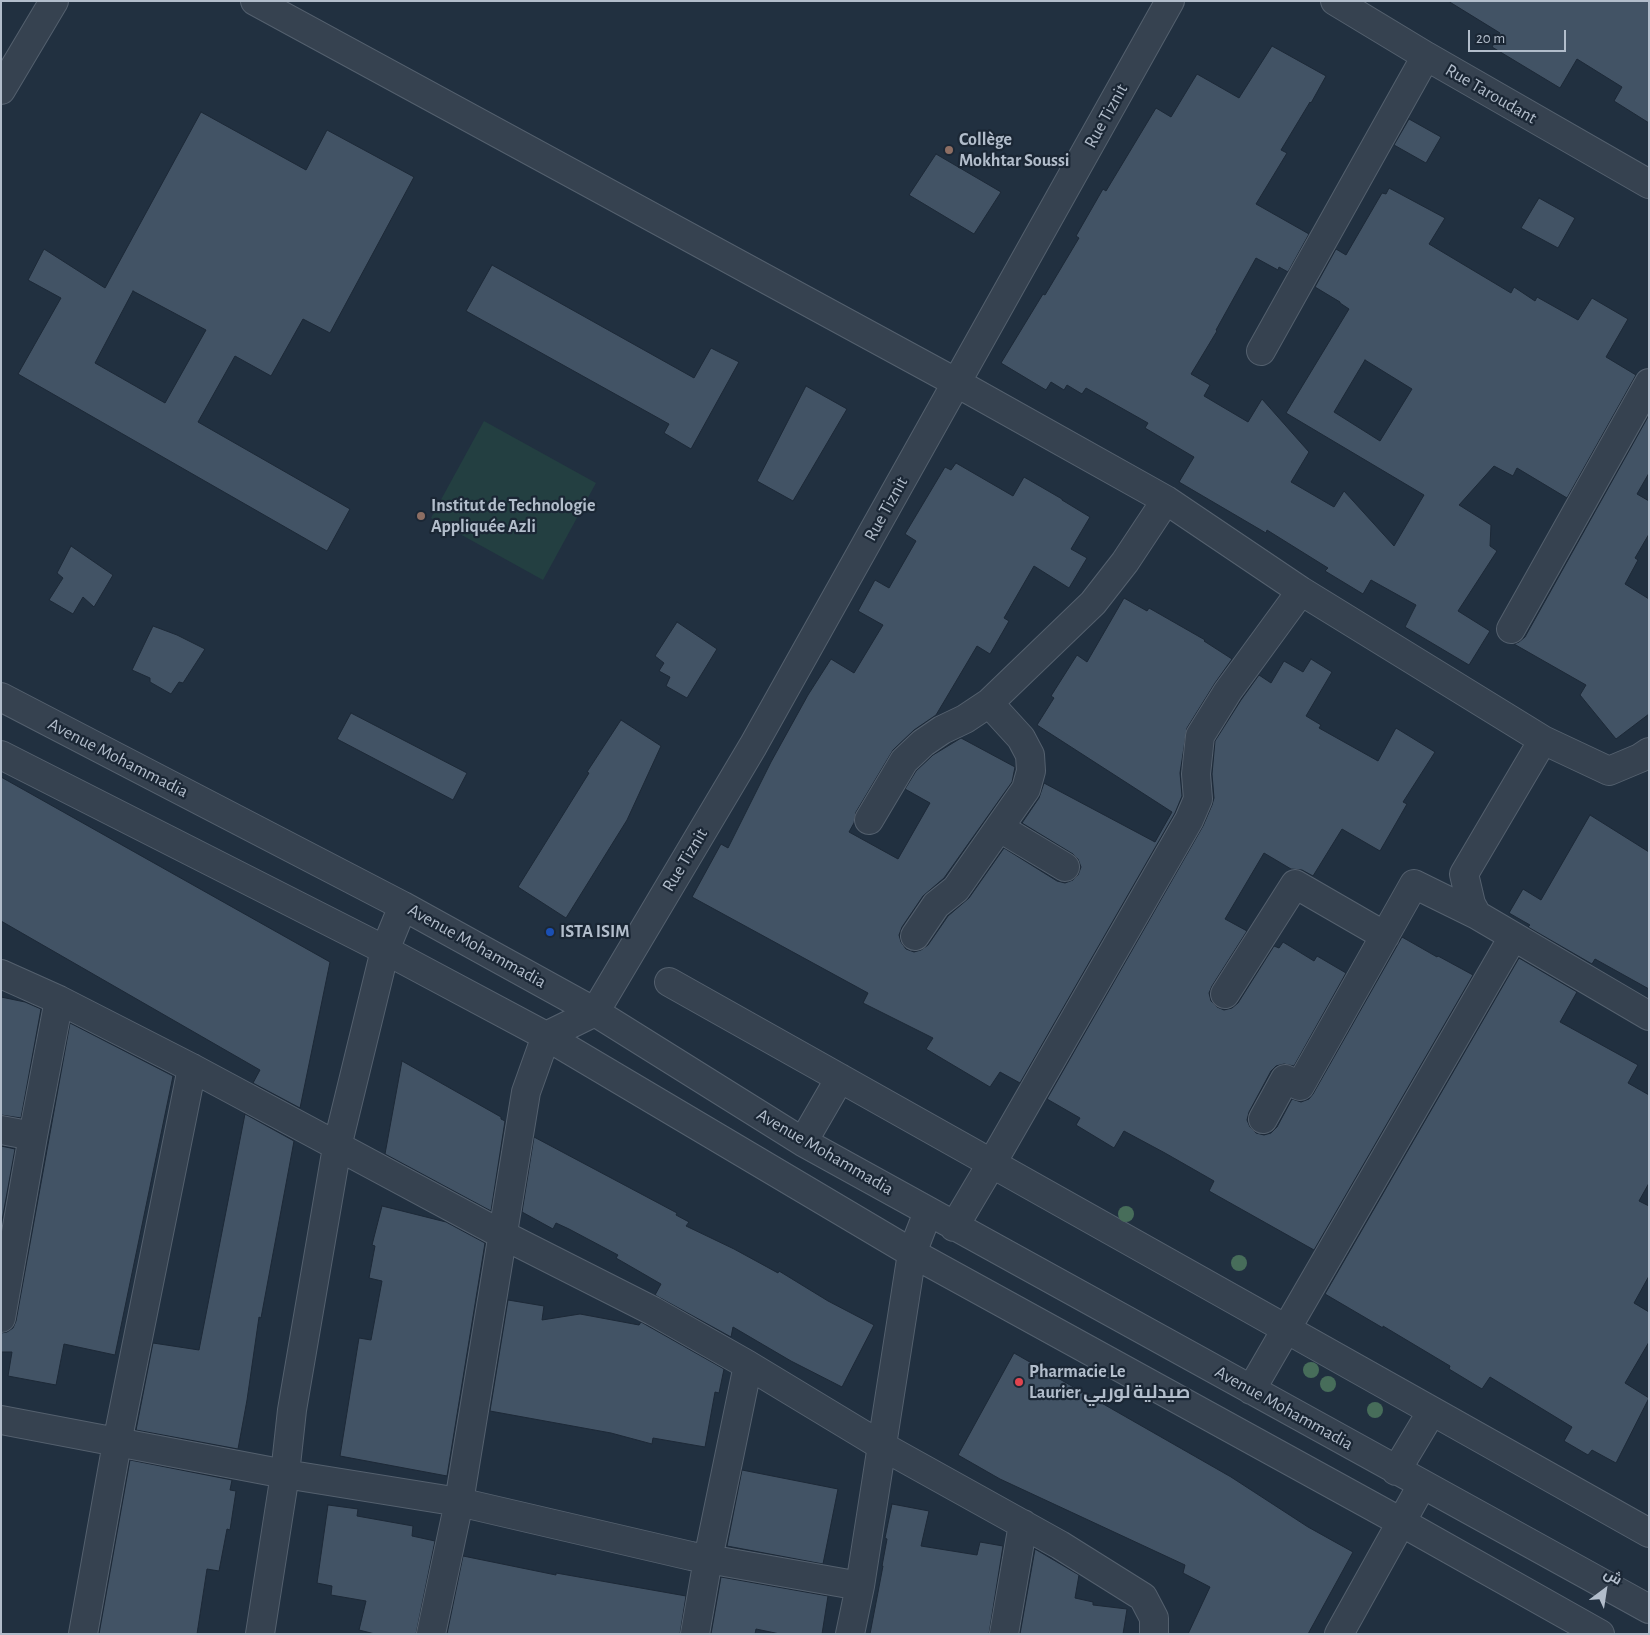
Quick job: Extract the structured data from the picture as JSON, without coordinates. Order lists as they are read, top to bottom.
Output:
{
  "streets": {
    "street": ["Rue Taroudant", "Rue Tiznit", "Avenue Mohammadia"]
  },
  "crossings": [
    ["Rue Tiznit", "Avenue Mohammadia"]
  ],
  "places": [
    "Collège Mokhtar Soussi",
    "Institut de Technologie Appliquée Azli",
    "ISTA ISIM",
    "Pharmacie Le Laurier صيدلية لوريي"
  ],
  "scale_bar": "20 m",
  "north": "top right"
}
